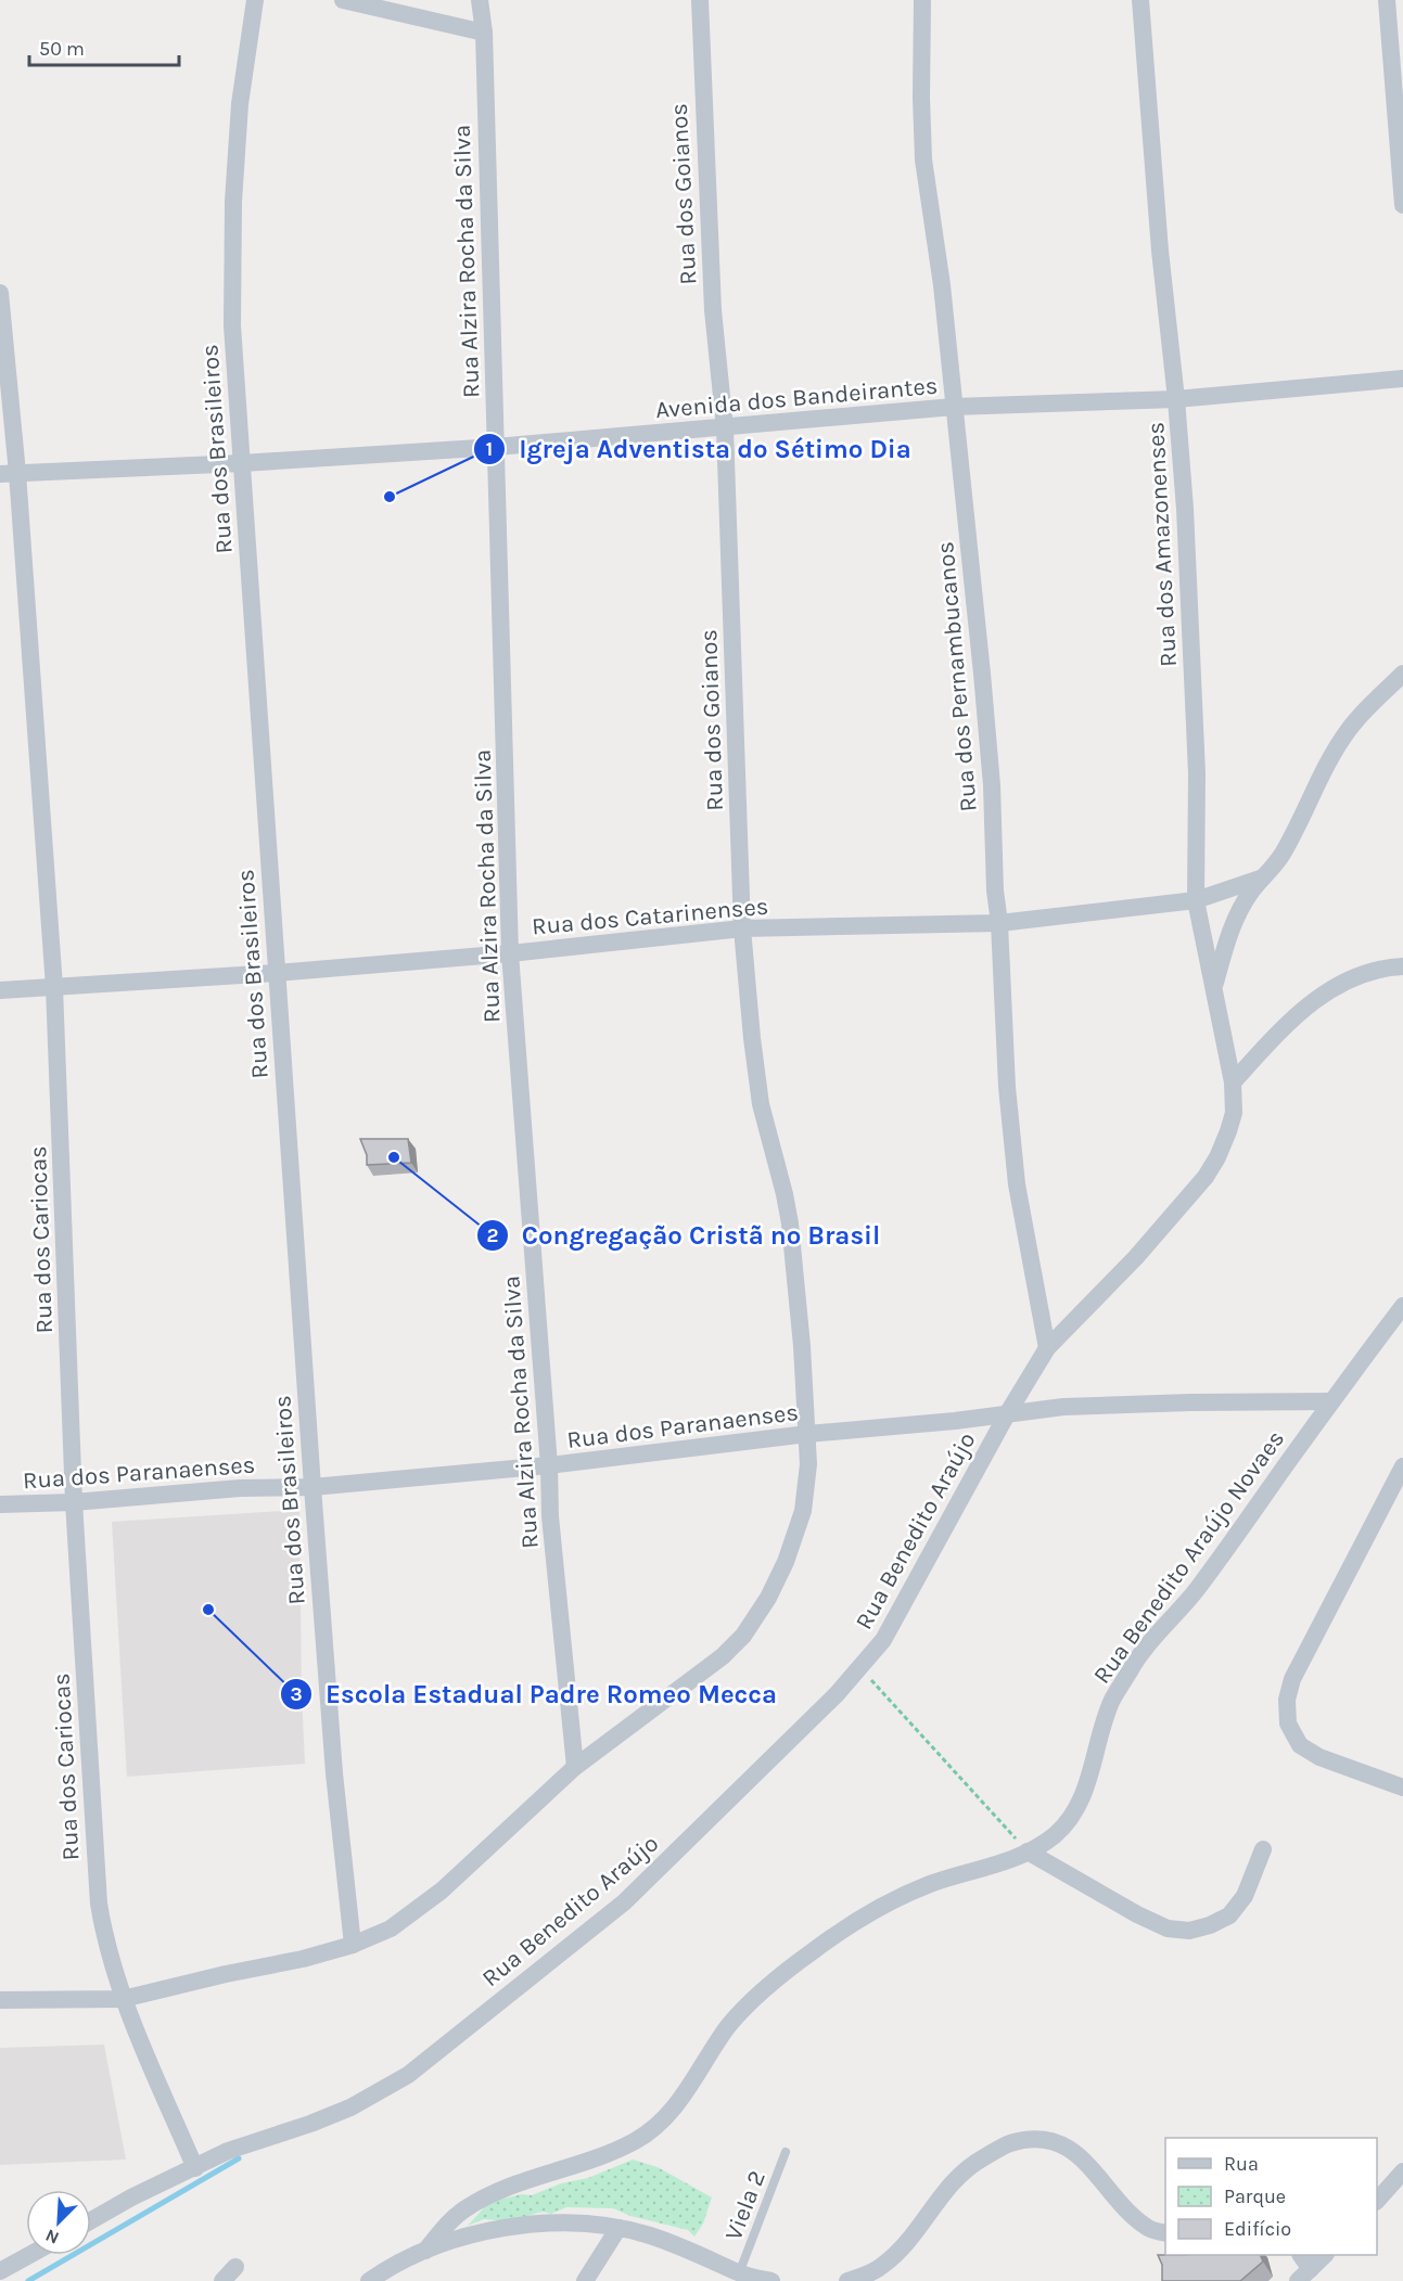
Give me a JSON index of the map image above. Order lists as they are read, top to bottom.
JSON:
{
  "streets": {
    "street": [
      "Rua dos Goianos",
      "Rua Alzira Rocha da Silva",
      "Avenida dos Bandeirantes",
      "Rua dos Brasileiros",
      "Rua dos Amazonenses",
      "Rua dos Pernambucanos",
      "Rua dos Catarinenses",
      "Rua dos Cariocas",
      "Rua dos Paranaenses",
      "Rua Benedito Araújo",
      "Rua Benedito Araújo Novaes"
    ],
    "lane": ["Viela 2"]
  },
  "crossings": [
    ["Rua dos Goianos", "Rua Alzira Rocha da Silva"],
    ["Rua dos Goianos", "Avenida dos Bandeirantes"],
    ["Rua dos Goianos", "Rua dos Brasileiros"],
    ["Rua dos Goianos", "Rua dos Catarinenses"],
    ["Rua dos Goianos", "Rua dos Cariocas"],
    ["Rua dos Goianos", "Rua dos Paranaenses"],
    ["Rua Alzira Rocha da Silva", "Avenida dos Bandeirantes"],
    ["Rua Alzira Rocha da Silva", "Rua dos Catarinenses"],
    ["Rua Alzira Rocha da Silva", "Rua dos Paranaenses"],
    ["Avenida dos Bandeirantes", "Rua dos Brasileiros"],
    ["Avenida dos Bandeirantes", "Rua dos Amazonenses"],
    ["Avenida dos Bandeirantes", "Rua dos Pernambucanos"],
    ["Avenida dos Bandeirantes", "Rua dos Cariocas"],
    ["Rua dos Brasileiros", "Rua dos Catarinenses"],
    ["Rua dos Brasileiros", "Rua dos Paranaenses"],
    ["Rua dos Amazonenses", "Rua dos Catarinenses"],
    ["Rua dos Amazonenses", "Rua Benedito Araújo"],
    ["Rua dos Pernambucanos", "Rua dos Catarinenses"],
    ["Rua dos Pernambucanos", "Rua Benedito Araújo"],
    ["Rua dos Catarinenses", "Rua dos Cariocas"],
    ["Rua dos Cariocas", "Rua dos Paranaenses"],
    ["Rua dos Cariocas", "Rua Benedito Araújo"],
    ["Rua dos Paranaenses", "Rua Benedito Araújo"],
    ["Rua dos Paranaenses", "Rua Benedito Araújo Novaes"]
  ],
  "places": ["Igreja Adventista do Sétimo Dia", "Congregação Cristã no Brasil", "Escola Estadual Padre Romeo Mecca"],
  "legend": ["Rua", "Parque", "Edifício"],
  "scale_bar": "50 m",
  "north": "bottom left"
}
